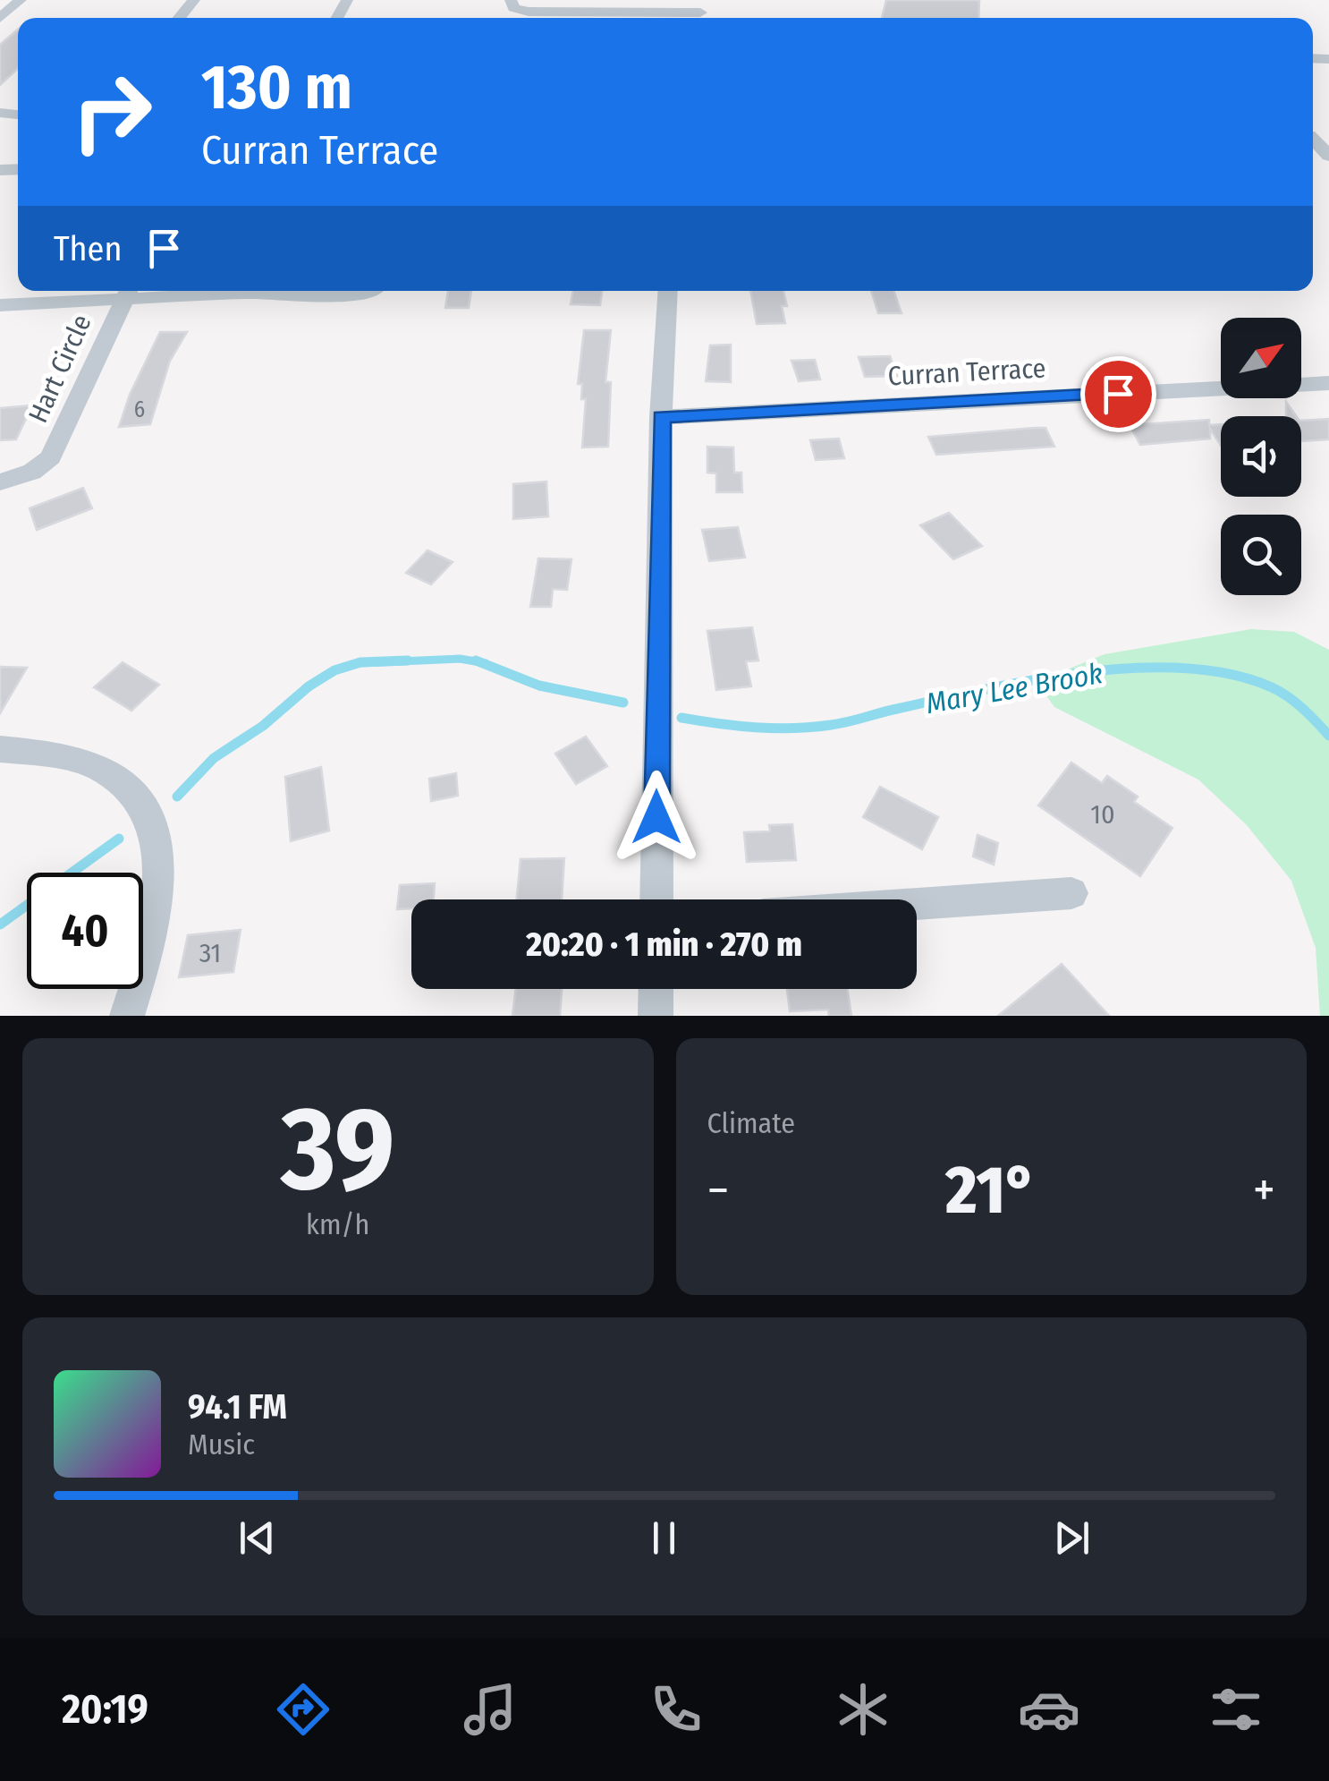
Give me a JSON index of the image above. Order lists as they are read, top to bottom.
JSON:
{
  "streets": {
    "street": ["Hart Circle", "Curran Terrace"]
  },
  "water": ["Mary Lee Brook"],
  "house_numbers": ["6", "10", "31"],
  "north": "top right",
  "page": {
    "turn": ["130 m", "Curran Terrace"],
    "then": "Then",
    "limit": "40",
    "trip": "20:20 · 1 min · 270 m",
    "tile": [
      ["39", "km/h"],
      "Climate"
    ],
    "heat": ["−", "21°", "+"],
    "song": ["94.1 FM", "Music"],
    "tabs": "20:19"
  }
}
